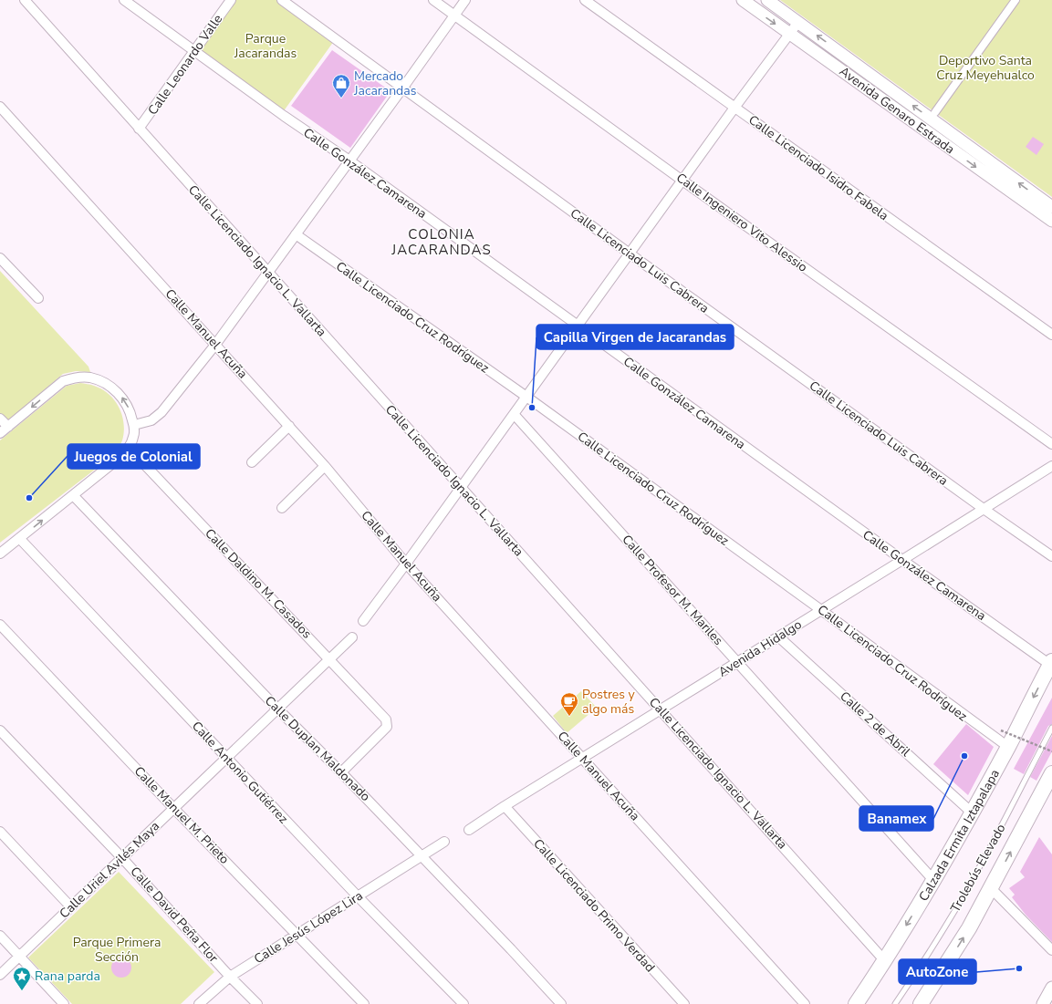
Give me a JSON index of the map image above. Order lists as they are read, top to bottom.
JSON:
{
  "streets": {
    "main road": ["Calzada Ermita Iztapalapa"],
    "street": [
      "Calle Leonardo Valle",
      "Avenida Genaro Estrada",
      "Calle Licenciado Isidro Fabela",
      "Calle González Camarena",
      "Calle Ingeniero Vito Alessio",
      "Calle Licenciado Ignacio L. Vallarta",
      "Calle Licenciado Luis Cabrera",
      "Calle Licenciado Cruz Rodríguez",
      "Calle Manuel Acuña",
      "Calle Daldino M. Casados",
      "Calle Profesor M. Mariles",
      "Avenida Hidalgo",
      "Calle 2 de Abril",
      "Calle Duplan Maldonado",
      "Calle Antonio Gutiérrez",
      "Calle Manuel M. Prieto",
      "Calle Uriel Avilés Maya",
      "Calle Licenciado Primo Verdad",
      "Calle David Peña Flor",
      "Calle Jesús López Lira"
    ],
    "lane": ["Trolebús Elevado"]
  },
  "crossings": [
    ["Calle Leonardo Valle", "Calle González Camarena"],
    ["Calle Leonardo Valle", "Calle Licenciado Ignacio L. Vallarta"],
    ["Calle González Camarena", "Avenida Hidalgo"],
    ["Calle González Camarena", "Calzada Ermita Iztapalapa"],
    ["Calle Licenciado Ignacio L. Vallarta", "Avenida Hidalgo"],
    ["Calle Licenciado Ignacio L. Vallarta", "Calzada Ermita Iztapalapa"],
    ["Calle Licenciado Luis Cabrera", "Avenida Hidalgo"],
    ["Calle Licenciado Cruz Rodríguez", "Avenida Hidalgo"],
    ["Calle Licenciado Cruz Rodríguez", "Calzada Ermita Iztapalapa"],
    ["Calle Manuel Acuña", "Avenida Hidalgo"],
    ["Calle Daldino M. Casados", "Calle Duplan Maldonado"],
    ["Calle Daldino M. Casados", "Calle Uriel Avilés Maya"],
    ["Calle Profesor M. Mariles", "Avenida Hidalgo"],
    ["Calle Profesor M. Mariles", "Calzada Ermita Iztapalapa"],
    ["Avenida Hidalgo", "Calle 2 de Abril"],
    ["Avenida Hidalgo", "Calle Licenciado Primo Verdad"],
    ["Calle 2 de Abril", "Calzada Ermita Iztapalapa"],
    ["Calle Duplan Maldonado", "Calle Uriel Avilés Maya"],
    ["Calle Duplan Maldonado", "Calle Jesús López Lira"],
    ["Calle Antonio Gutiérrez", "Calle Uriel Avilés Maya"],
    ["Calle Antonio Gutiérrez", "Calle Jesús López Lira"],
    ["Calle Manuel M. Prieto", "Calle Uriel Avilés Maya"],
    ["Calle Manuel M. Prieto", "Calle Jesús López Lira"],
    ["Calle Uriel Avilés Maya", "Calle David Peña Flor"],
    ["Calle David Peña Flor", "Calle Jesús López Lira"]
  ],
  "districts": ["COLONIA JACARANDAS"],
  "parks": ["Parque Jacarandas", "Deportivo Santa Cruz Meyehualco", "Parque Primera Sección"],
  "places": {
    "shop": ["Mercado Jacarandas"],
    "other": [
      "Capilla Virgen de Jacarandas",
      "Juegos de Colonial",
      "Banamex",
      "AutoZone"
    ],
    "cafe": ["Postres y algo más"],
    "place": ["Rana parda"]
  }
}
